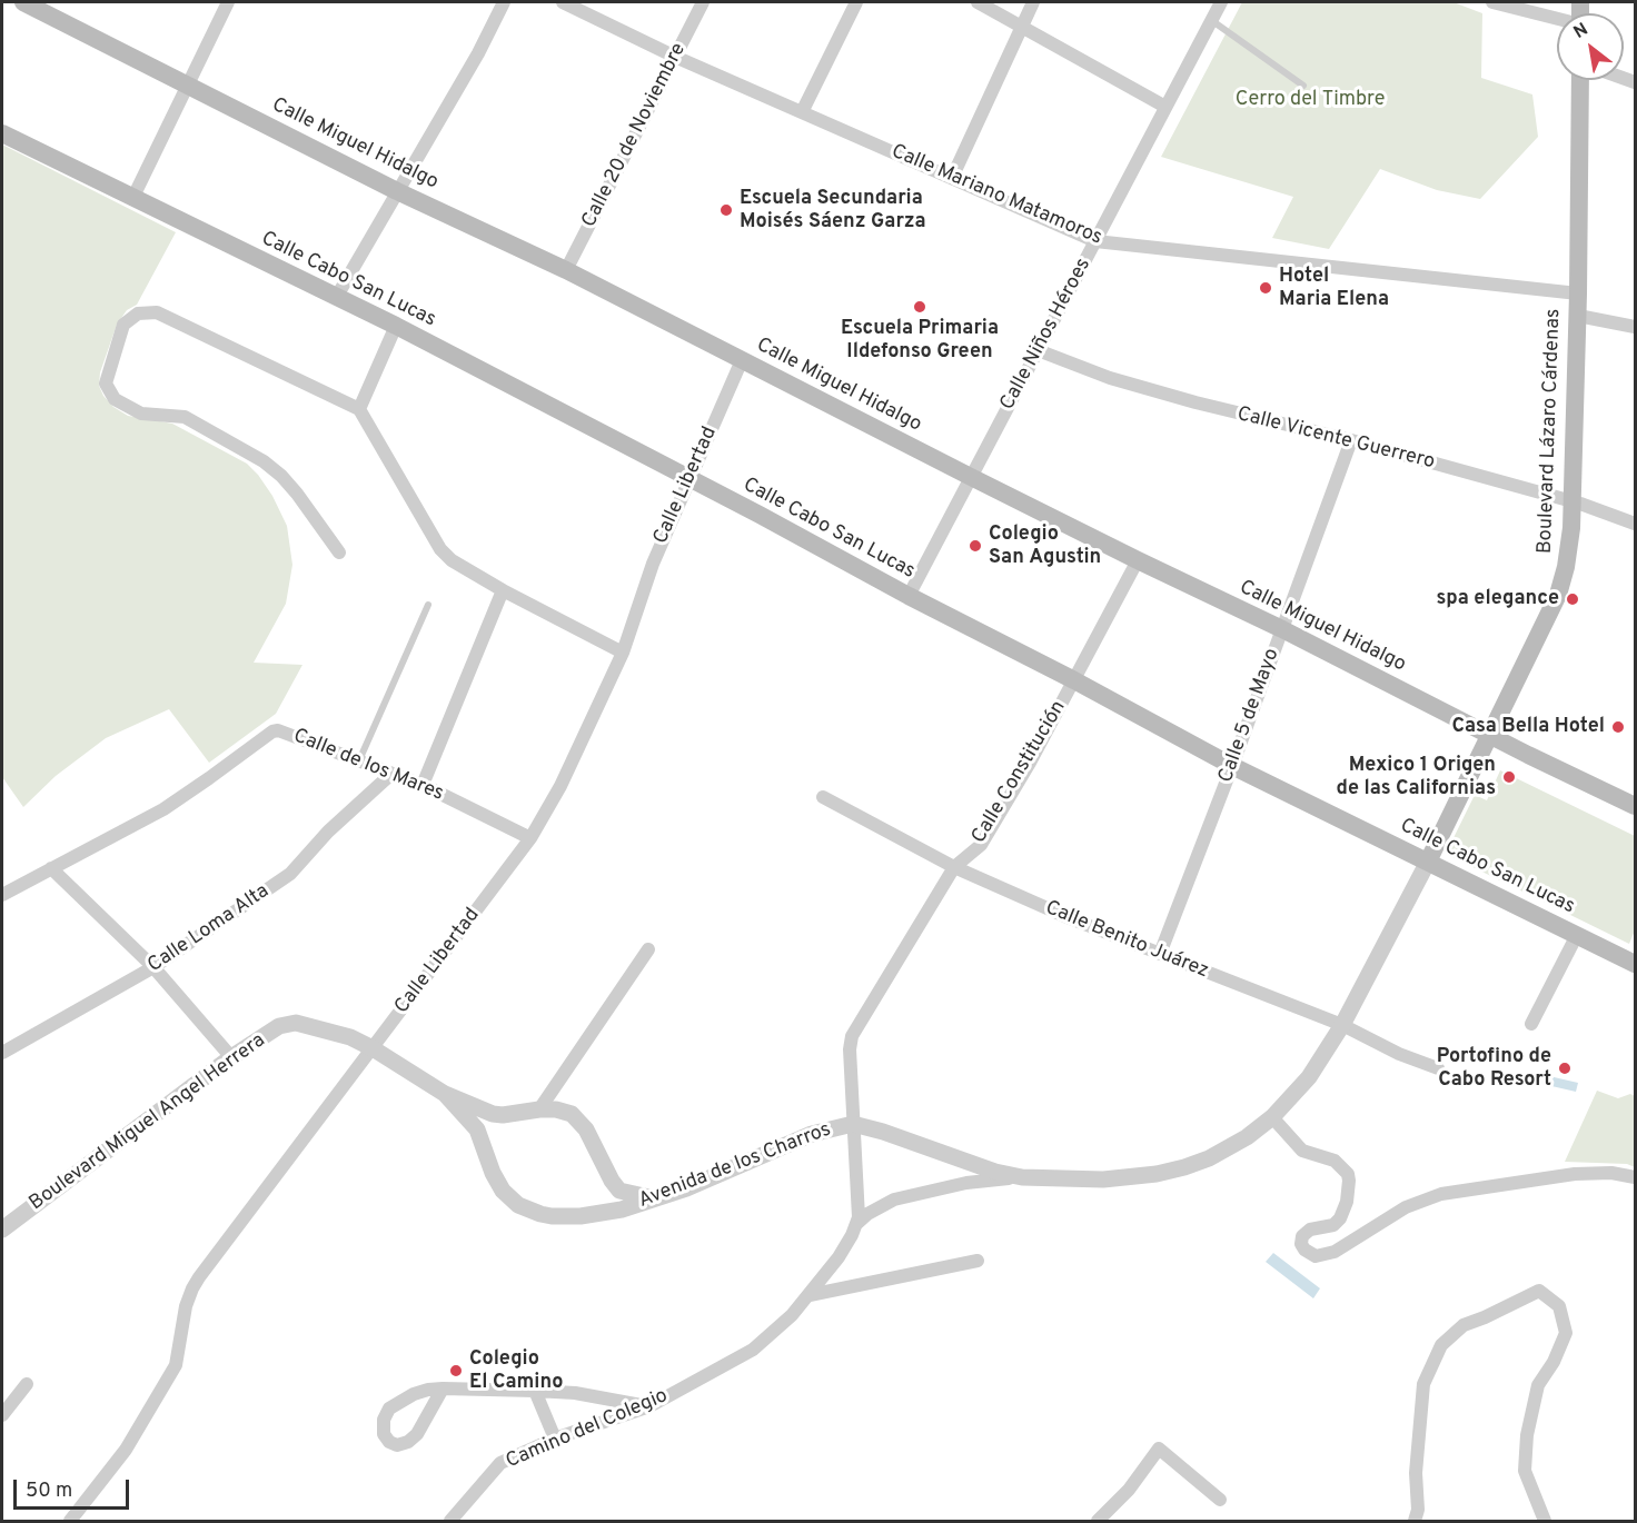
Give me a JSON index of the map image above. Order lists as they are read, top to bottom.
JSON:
{
  "streets": {
    "main road": ["Calle Miguel Hidalgo", "Calle Cabo San Lucas", "Boulevard Lázaro Cárdenas"],
    "street": [
      "Calle 20 de Noviembre",
      "Calle Mariano Matamoros",
      "Calle Niños Héroes",
      "Calle Vicente Guerrero",
      "Calle Libertad",
      "Calle 5 de Mayo",
      "Calle de los Mares",
      "Calle Constitución",
      "Calle Loma Alta",
      "Calle Benito Juárez",
      "Boulevard Miguel Angel Herrera",
      "Avenida de los Charros",
      "Camino del Colegio"
    ]
  },
  "crossings": [
    ["Calle 20 de Noviembre", "Calle Miguel Hidalgo"],
    ["Calle 20 de Noviembre", "Calle Mariano Matamoros"],
    ["Calle Miguel Hidalgo", "Calle Niños Héroes"],
    ["Calle Miguel Hidalgo", "Boulevard Lázaro Cárdenas"],
    ["Calle Miguel Hidalgo", "Calle Libertad"],
    ["Calle Miguel Hidalgo", "Calle 5 de Mayo"],
    ["Calle Miguel Hidalgo", "Calle Constitución"],
    ["Calle Mariano Matamoros", "Calle Niños Héroes"],
    ["Calle Mariano Matamoros", "Boulevard Lázaro Cárdenas"],
    ["Calle Cabo San Lucas", "Calle Niños Héroes"],
    ["Calle Cabo San Lucas", "Boulevard Lázaro Cárdenas"],
    ["Calle Cabo San Lucas", "Calle Libertad"],
    ["Calle Cabo San Lucas", "Calle 5 de Mayo"],
    ["Calle Cabo San Lucas", "Calle Constitución"],
    ["Calle Niños Héroes", "Calle Vicente Guerrero"],
    ["Boulevard Lázaro Cárdenas", "Calle Vicente Guerrero"],
    ["Boulevard Lázaro Cárdenas", "Calle Benito Juárez"],
    ["Boulevard Lázaro Cárdenas", "Avenida de los Charros"],
    ["Calle Vicente Guerrero", "Calle 5 de Mayo"],
    ["Calle Libertad", "Calle de los Mares"],
    ["Calle Libertad", "Boulevard Miguel Angel Herrera"],
    ["Calle Libertad", "Avenida de los Charros"],
    ["Calle 5 de Mayo", "Calle Benito Juárez"],
    ["Calle de los Mares", "Calle Loma Alta"],
    ["Calle Constitución", "Calle Benito Juárez"],
    ["Calle Constitución", "Avenida de los Charros"],
    ["Calle Constitución", "Camino del Colegio"],
    ["Calle Benito Juárez", "Avenida de los Charros"],
    ["Boulevard Miguel Angel Herrera", "Avenida de los Charros"],
    ["Avenida de los Charros", "Camino del Colegio"]
  ],
  "parks": ["Cerro del Timbre"],
  "places": [
    "Escuela Secundaria Moisés Sáenz Garza",
    "Hotel Maria Elena",
    "Escuela Primaria Ildefonso Green",
    "Colegio San Agustin",
    "spa elegance",
    "Casa Bella Hotel",
    "Mexico 1 Origen de las Californias",
    "Portofino de Cabo Resort",
    "Colegio El Camino"
  ],
  "scale_bar": "50 m",
  "north": "top left"
}
